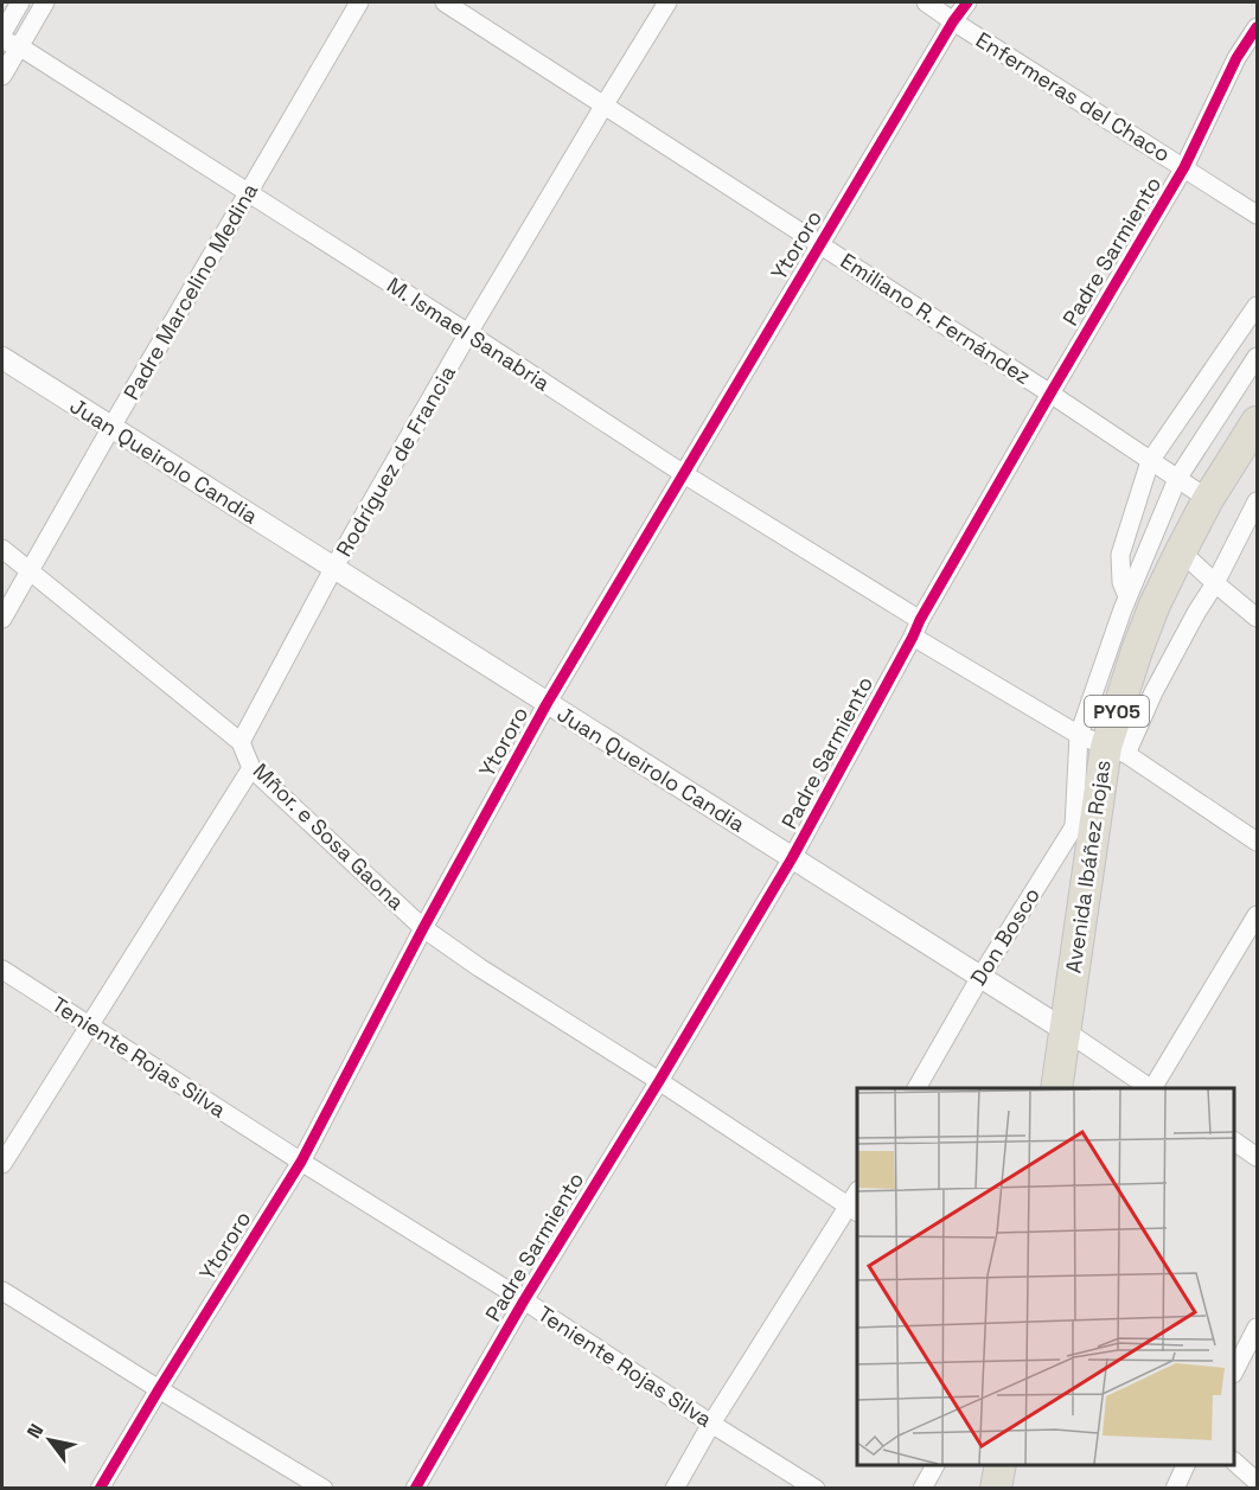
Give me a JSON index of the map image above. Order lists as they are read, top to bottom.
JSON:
{
  "streets": {
    "highway": ["PY05", "Avenida Ibáñez Rojas"],
    "street": [
      "Enfermeras del Chaco",
      "Ytororo",
      "Padre Sarmiento",
      "Padre Marcelino Medina",
      "Emiliano R. Fernández",
      "M. Ismael Sanabria",
      "Juan Queirolo Candia",
      "Rodríguez de Francia",
      "Mñor. e Sosa Gaona",
      "Don Bosco",
      "Teniente Rojas Silva"
    ]
  },
  "crossings": [
    ["Enfermeras del Chaco", "Ytororo"],
    ["Enfermeras del Chaco", "Padre Sarmiento"],
    ["Ytororo", "Emiliano R. Fernández"],
    ["Ytororo", "M. Ismael Sanabria"],
    ["Ytororo", "Juan Queirolo Candia"],
    ["Ytororo", "Mñor. e Sosa Gaona"],
    ["Ytororo", "Teniente Rojas Silva"],
    ["Padre Sarmiento", "Emiliano R. Fernández"],
    ["Padre Sarmiento", "M. Ismael Sanabria"],
    ["Padre Sarmiento", "Juan Queirolo Candia"],
    ["Padre Sarmiento", "Mñor. e Sosa Gaona"],
    ["Padre Sarmiento", "Teniente Rojas Silva"],
    ["Padre Marcelino Medina", "M. Ismael Sanabria"],
    ["Padre Marcelino Medina", "Juan Queirolo Candia"],
    ["Padre Marcelino Medina", "Mñor. e Sosa Gaona"],
    ["Emiliano R. Fernández", "Rodríguez de Francia"],
    ["Emiliano R. Fernández", "Avenida Ibáñez Rojas"],
    ["M. Ismael Sanabria", "Rodríguez de Francia"],
    ["M. Ismael Sanabria", "Avenida Ibáñez Rojas"],
    ["Juan Queirolo Candia", "Rodríguez de Francia"],
    ["Juan Queirolo Candia", "Avenida Ibáñez Rojas"],
    ["Juan Queirolo Candia", "Don Bosco"],
    ["Rodríguez de Francia", "Mñor. e Sosa Gaona"],
    ["Avenida Ibáñez Rojas", "Don Bosco"]
  ],
  "north": "top left"
}
